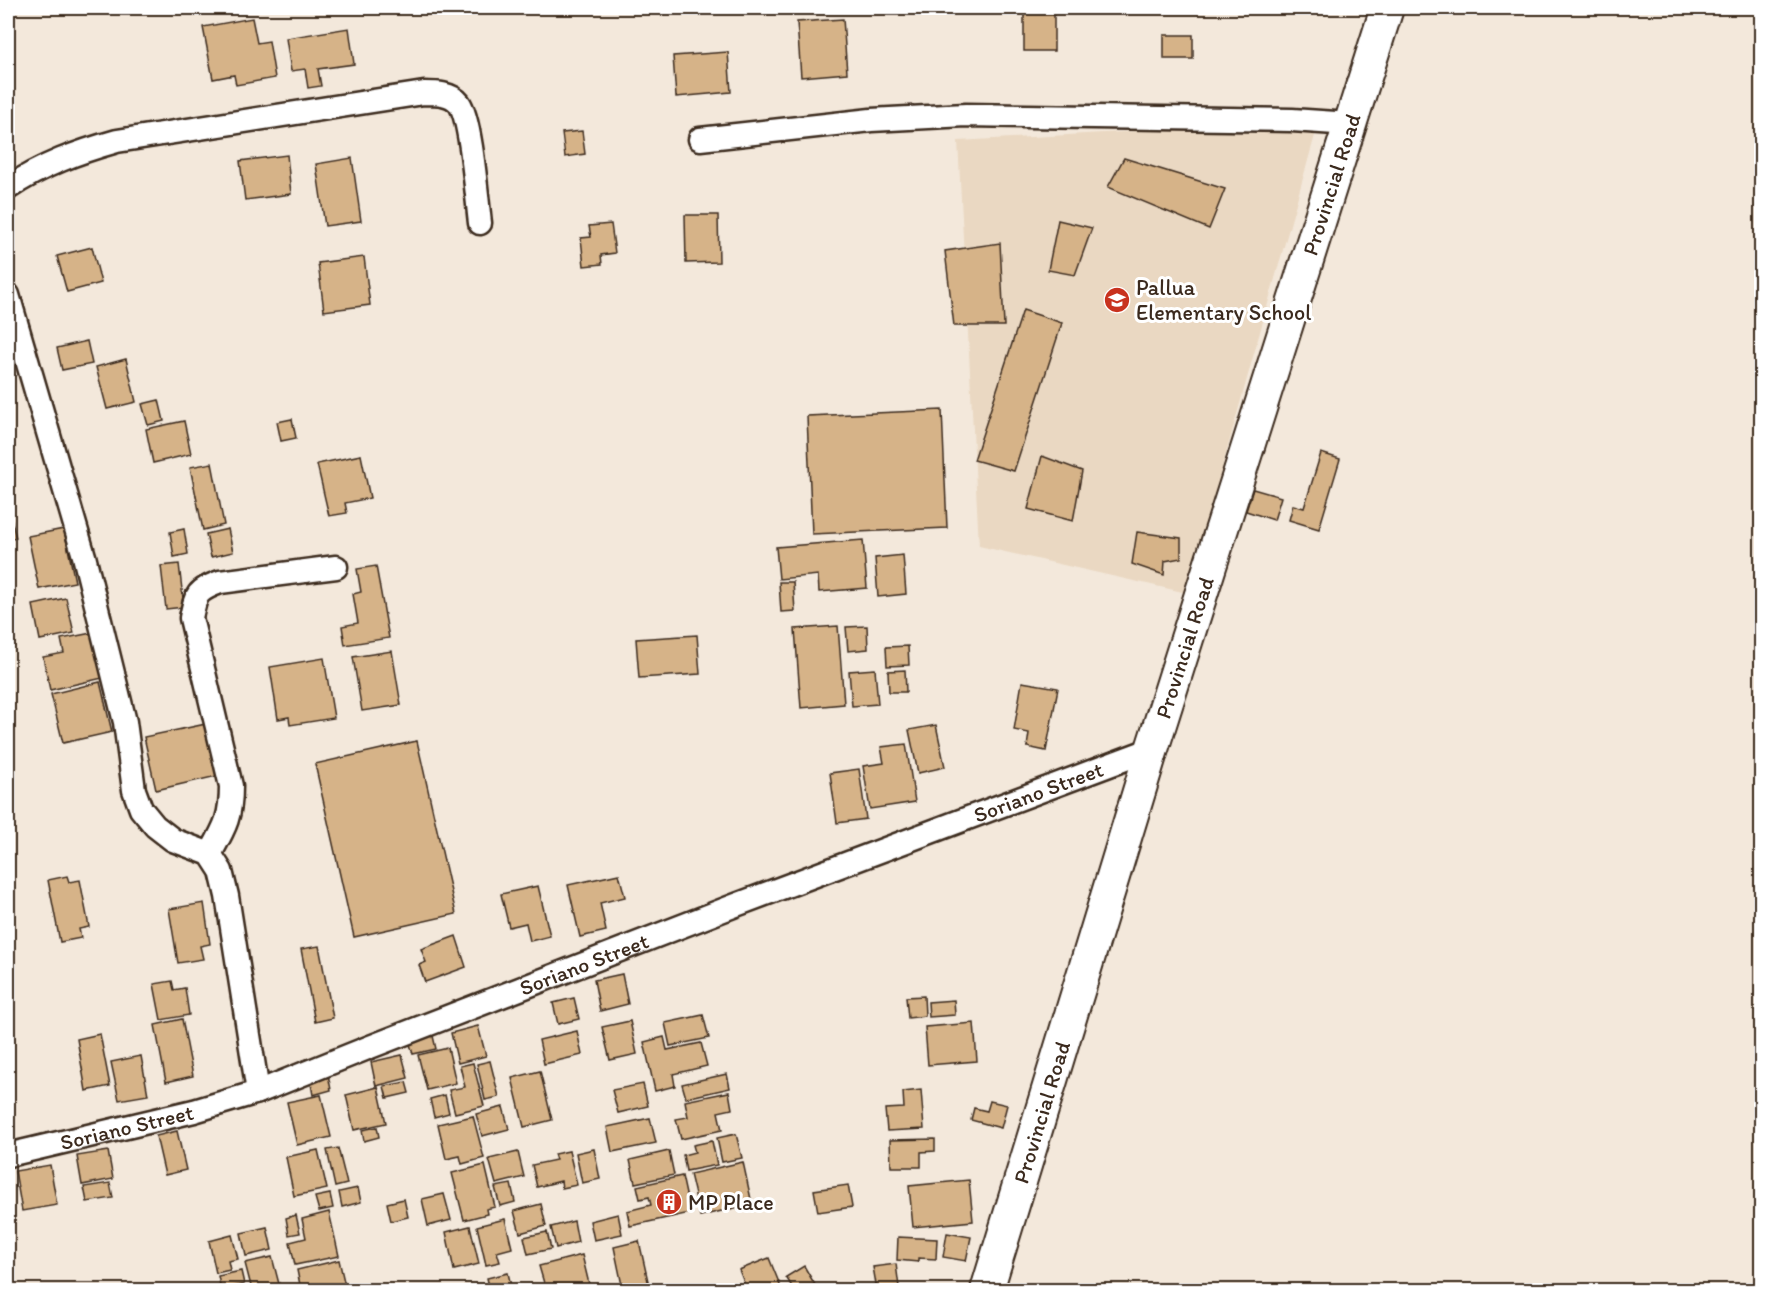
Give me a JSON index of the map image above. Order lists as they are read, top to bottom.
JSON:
{
  "streets": {
    "main road": ["Provincial Road"],
    "street": ["Soriano Street"]
  },
  "crossings": [
    ["Provincial Road", "Soriano Street"]
  ],
  "places": {
    "school or university": ["Pallua Elementary School"],
    "building": ["MP Place"]
  }
}
